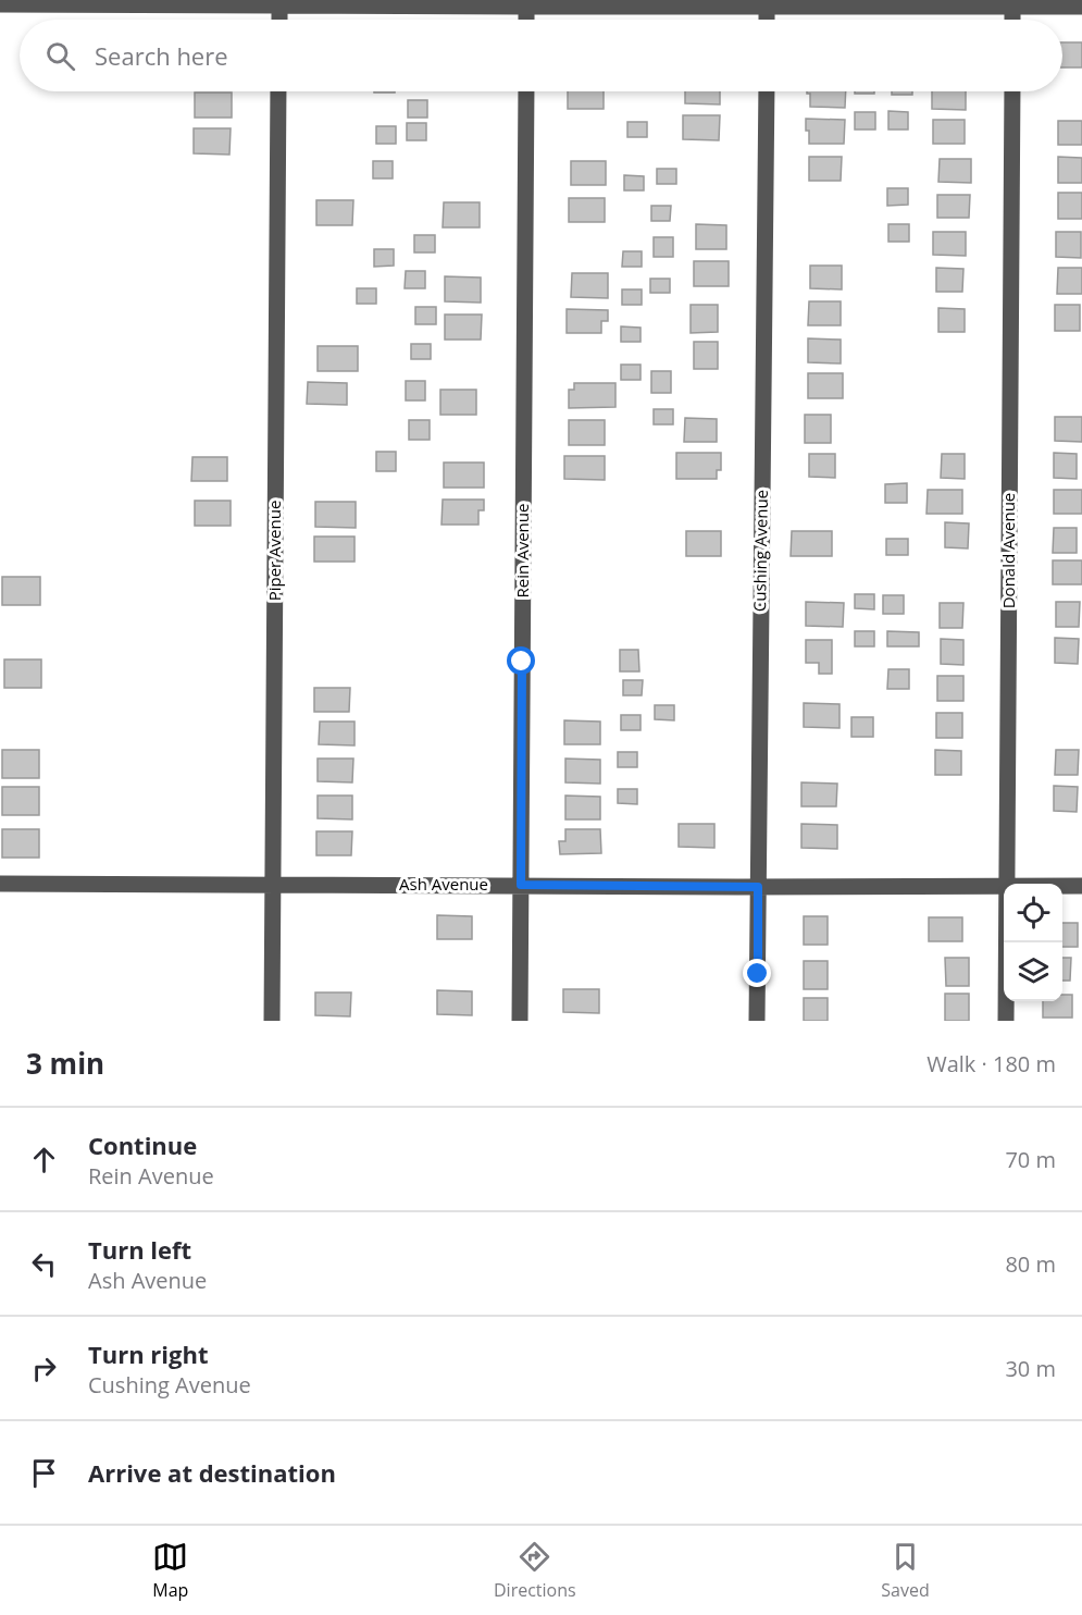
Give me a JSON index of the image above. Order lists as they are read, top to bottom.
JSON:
{
  "streets": {
    "street": [
      "Piper Avenue",
      "Rein Avenue",
      "Cushing Avenue",
      "Donald Avenue",
      "Ash Avenue"
    ]
  },
  "crossings": [
    ["Piper Avenue", "Ash Avenue"],
    ["Rein Avenue", "Ash Avenue"],
    ["Cushing Avenue", "Ash Avenue"]
  ],
  "page": {
    "search": "Search here",
    "heading": ["3 min", "Walk · 180 m"],
    "list": [
      ["Continue", "Rein Avenue", "70 m"],
      ["Turn left", "Ash Avenue", "80 m"],
      ["Turn right", "Cushing Avenue", "30 m"],
      "Arrive at destination"
    ],
    "nav": ["Map", "Directions", "Saved"]
  }
}
